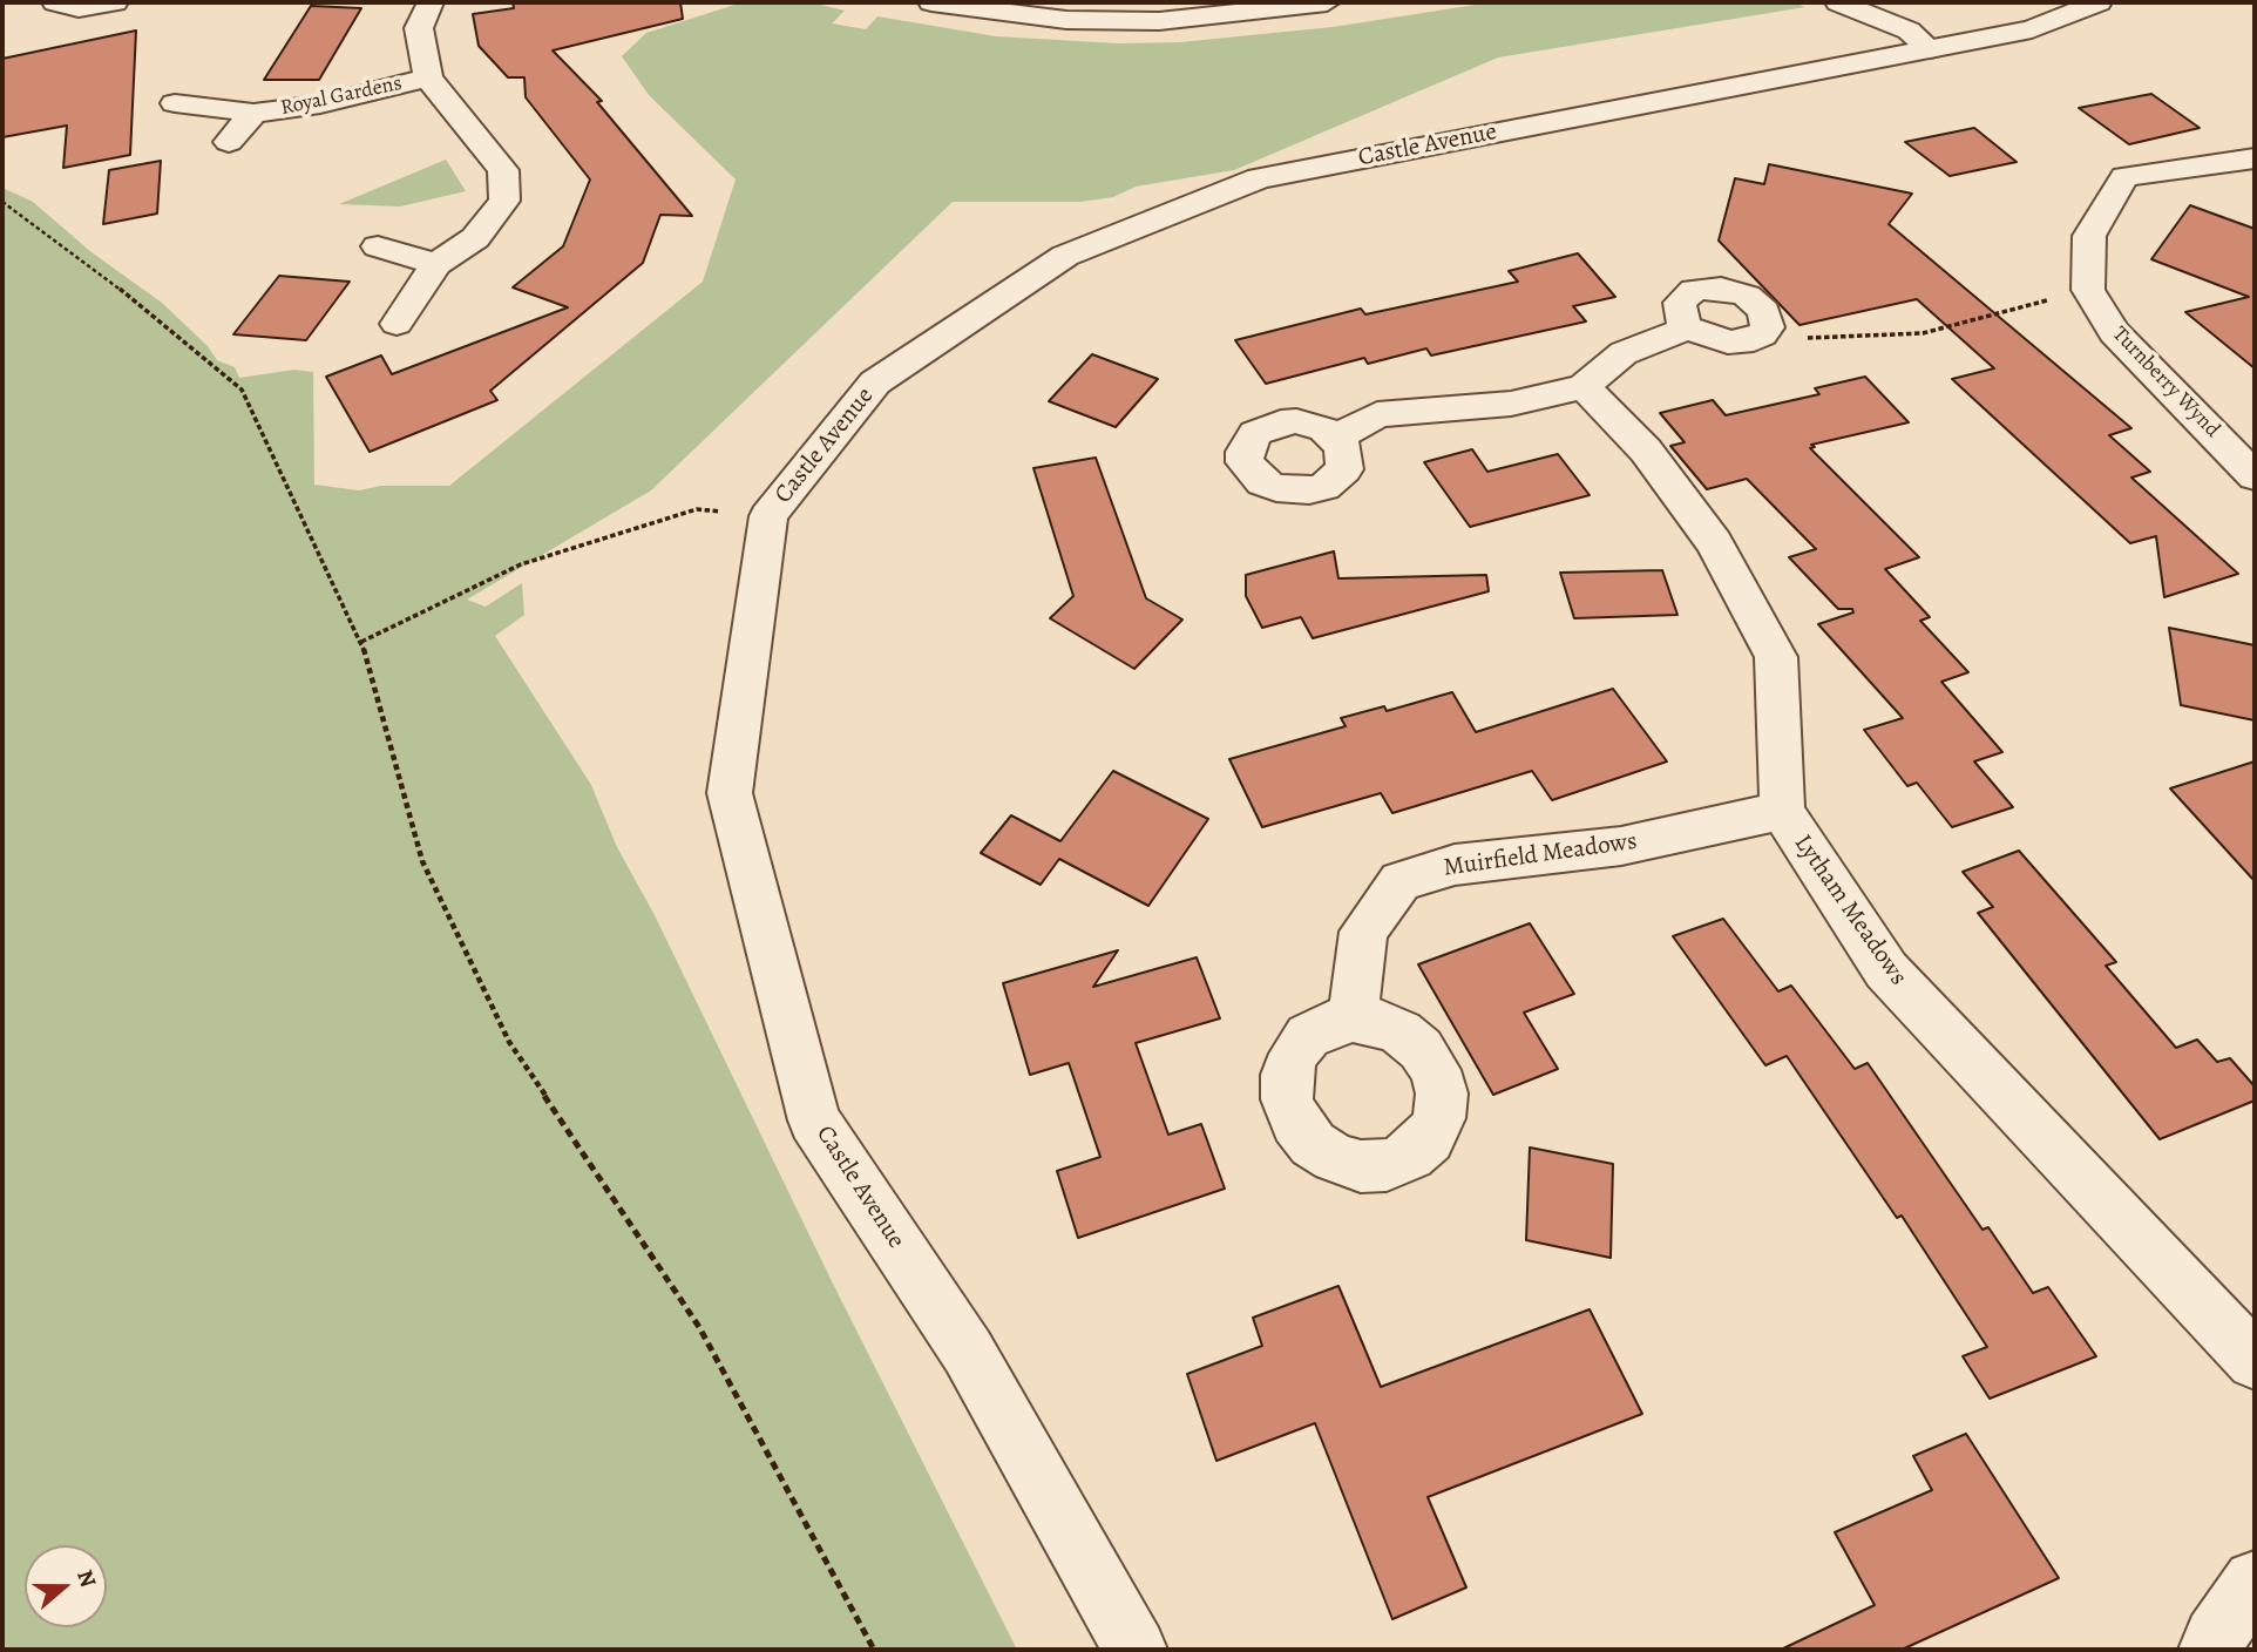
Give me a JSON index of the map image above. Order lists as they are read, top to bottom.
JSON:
{
  "streets": {
    "street": [
      "Royal Gardens",
      "Castle Avenue",
      "Turnberry Wynd",
      "Muirfield Meadows",
      "Lytham Meadows"
    ]
  },
  "crossings": [
    ["Muirfield Meadows", "Lytham Meadows"]
  ],
  "north": "right"
}
